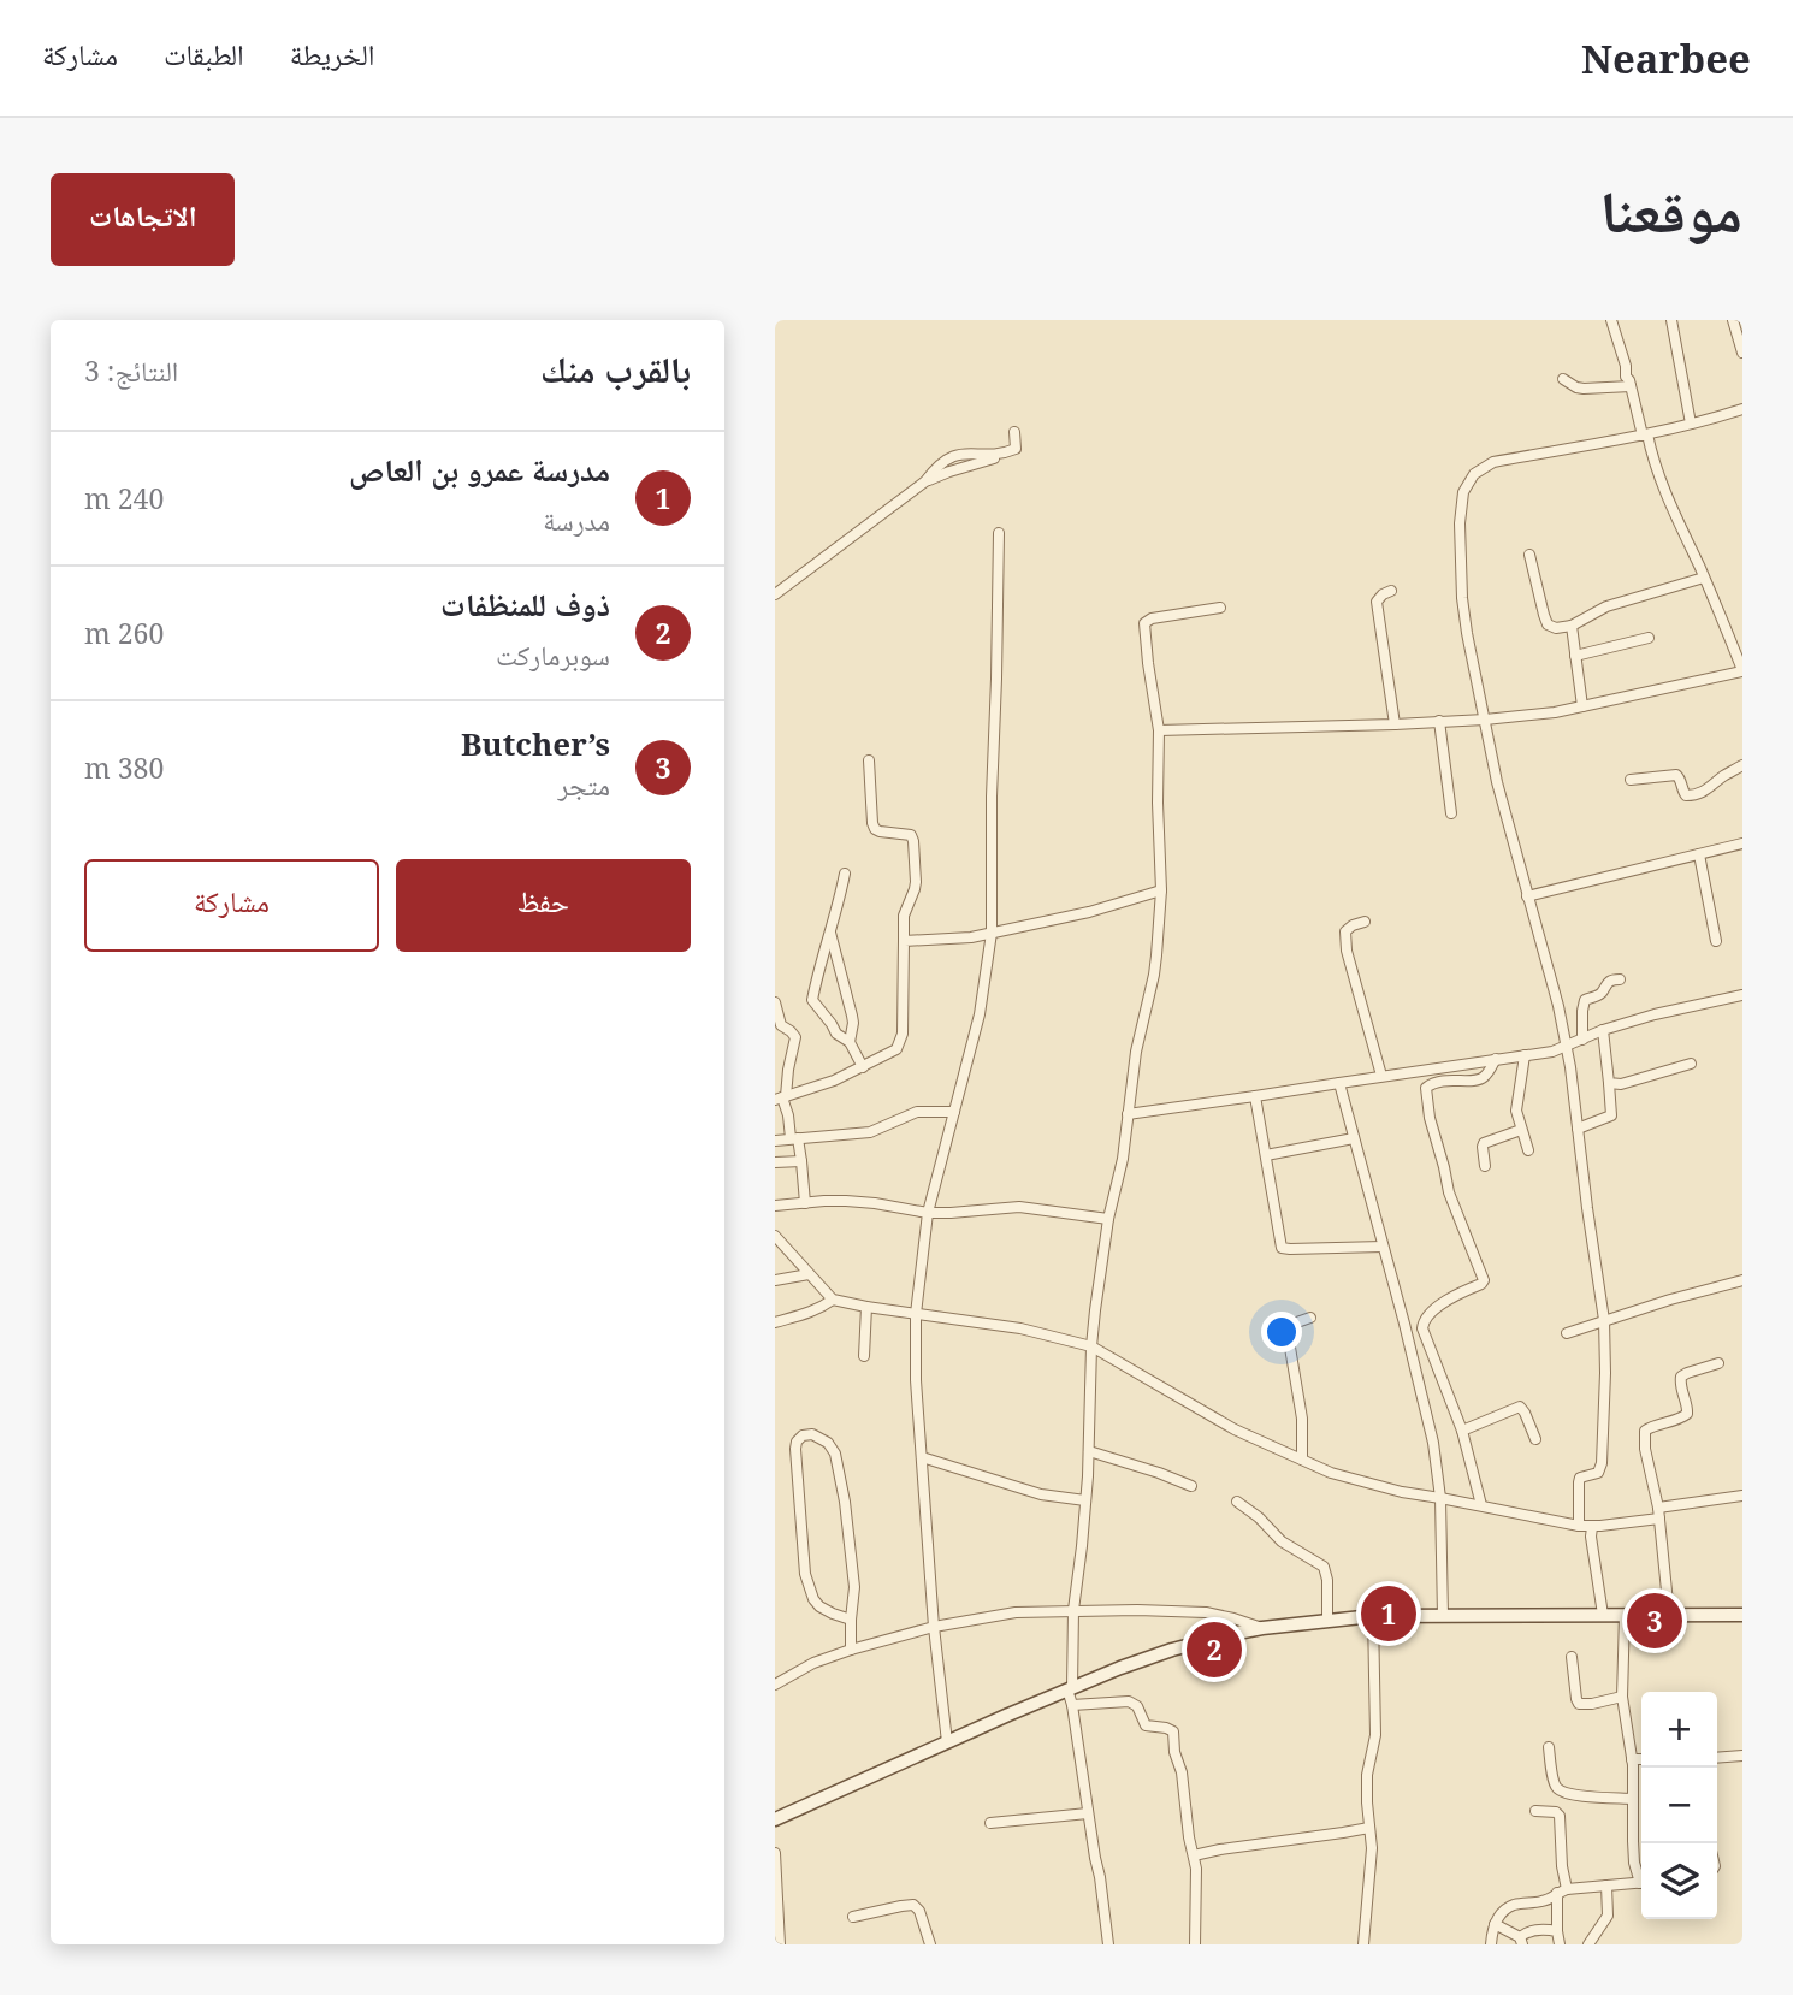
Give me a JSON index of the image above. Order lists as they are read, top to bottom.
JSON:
{
  "page": {
    "header": "Nearbee",
    "nav": ["الخريطة", "الطبقات", "مشاركة"],
    "title": "موقعنا",
    "buttons": [
      "الاتجاهات",
      ["حفظ", "مشاركة"]
    ],
    "heading": ["بالقرب منك", "النتائج: 3"],
    "list": [
      {
        "mark": "1",
        "name": "مدرسة عمرو بن العاص",
        "note": "مدرسة",
        "value": "240 m"
      },
      {
        "mark": "2",
        "name": "ذوف للمنظفات",
        "note": "سوبرماركت",
        "value": "260 m"
      },
      {
        "mark": "3",
        "name": "Butcher’s",
        "note": "متجر",
        "value": "380 m"
      }
    ],
    "pins": ["1", "3", "2"],
    "map_buttons": ["+", "−"]
  }
}
